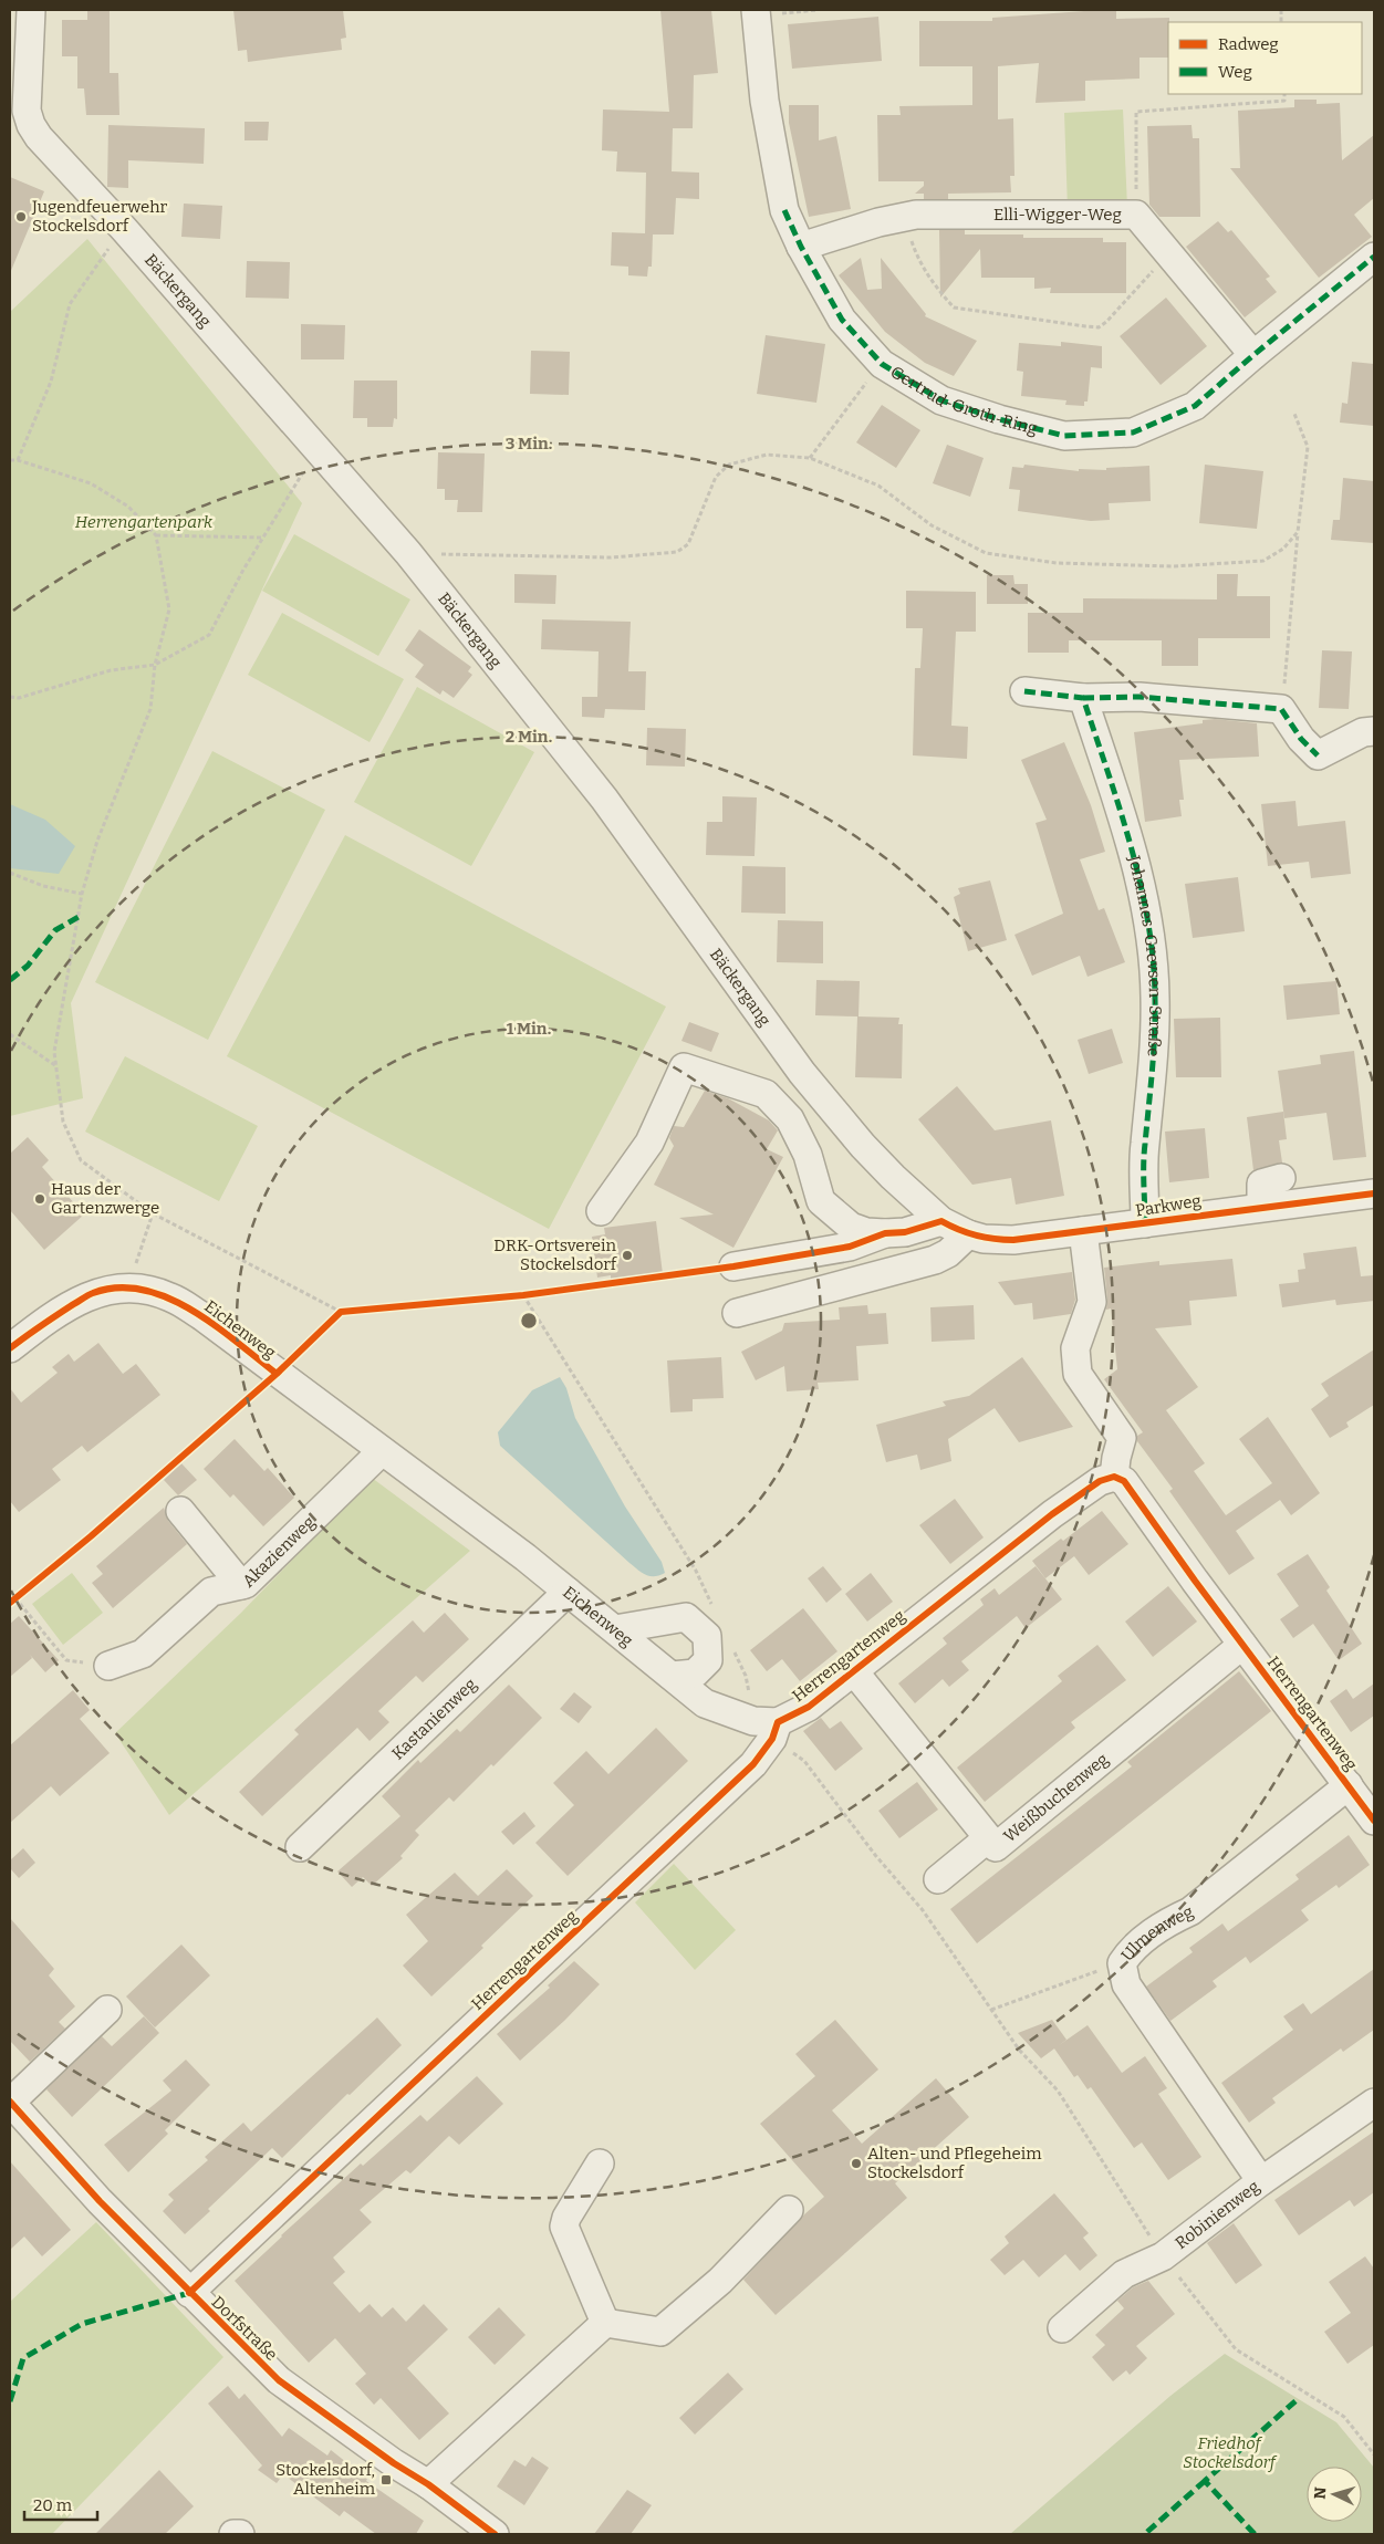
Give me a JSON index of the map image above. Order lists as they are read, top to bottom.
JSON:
{
  "streets": {
    "street": [
      "Elli-Wigger-Weg",
      "Bäckergang",
      "Gertrud-Groth-Ring",
      "Johannes-Grevsen-Straße",
      "Parkweg",
      "Eichenweg",
      "Akazienweg",
      "Herrengartenweg",
      "Kastanienweg",
      "Weißbuchenweg",
      "Ulmenweg",
      "Robinienweg",
      "Dorfstraße"
    ]
  },
  "crossings": [
    ["Elli-Wigger-Weg", "Gertrud-Groth-Ring"],
    ["Bäckergang", "Parkweg"],
    ["Johannes-Grevsen-Straße", "Parkweg"],
    ["Eichenweg", "Akazienweg"],
    ["Eichenweg", "Herrengartenweg"],
    ["Eichenweg", "Kastanienweg"],
    ["Herrengartenweg", "Weißbuchenweg"],
    ["Herrengartenweg", "Ulmenweg"],
    ["Herrengartenweg", "Dorfstraße"],
    ["Ulmenweg", "Robinienweg"]
  ],
  "parks": ["Herrengartenpark", "Friedhof Stockelsdorf"],
  "places": {
    "other": [
      "Jugendfeuerwehr Stockelsdorf",
      "Haus der Gartenzwerge",
      "DRK-Ortsverein Stockelsdorf",
      "Alten- und Pflegeheim Stockelsdorf"
    ],
    "transit": ["Stockelsdorf, Altenheim"]
  },
  "legend": ["Radweg", "Weg"],
  "scale_bar": "20 m",
  "north": "left",
  "rings": ["3 Min.", "2 Min.", "1 Min."]
}
